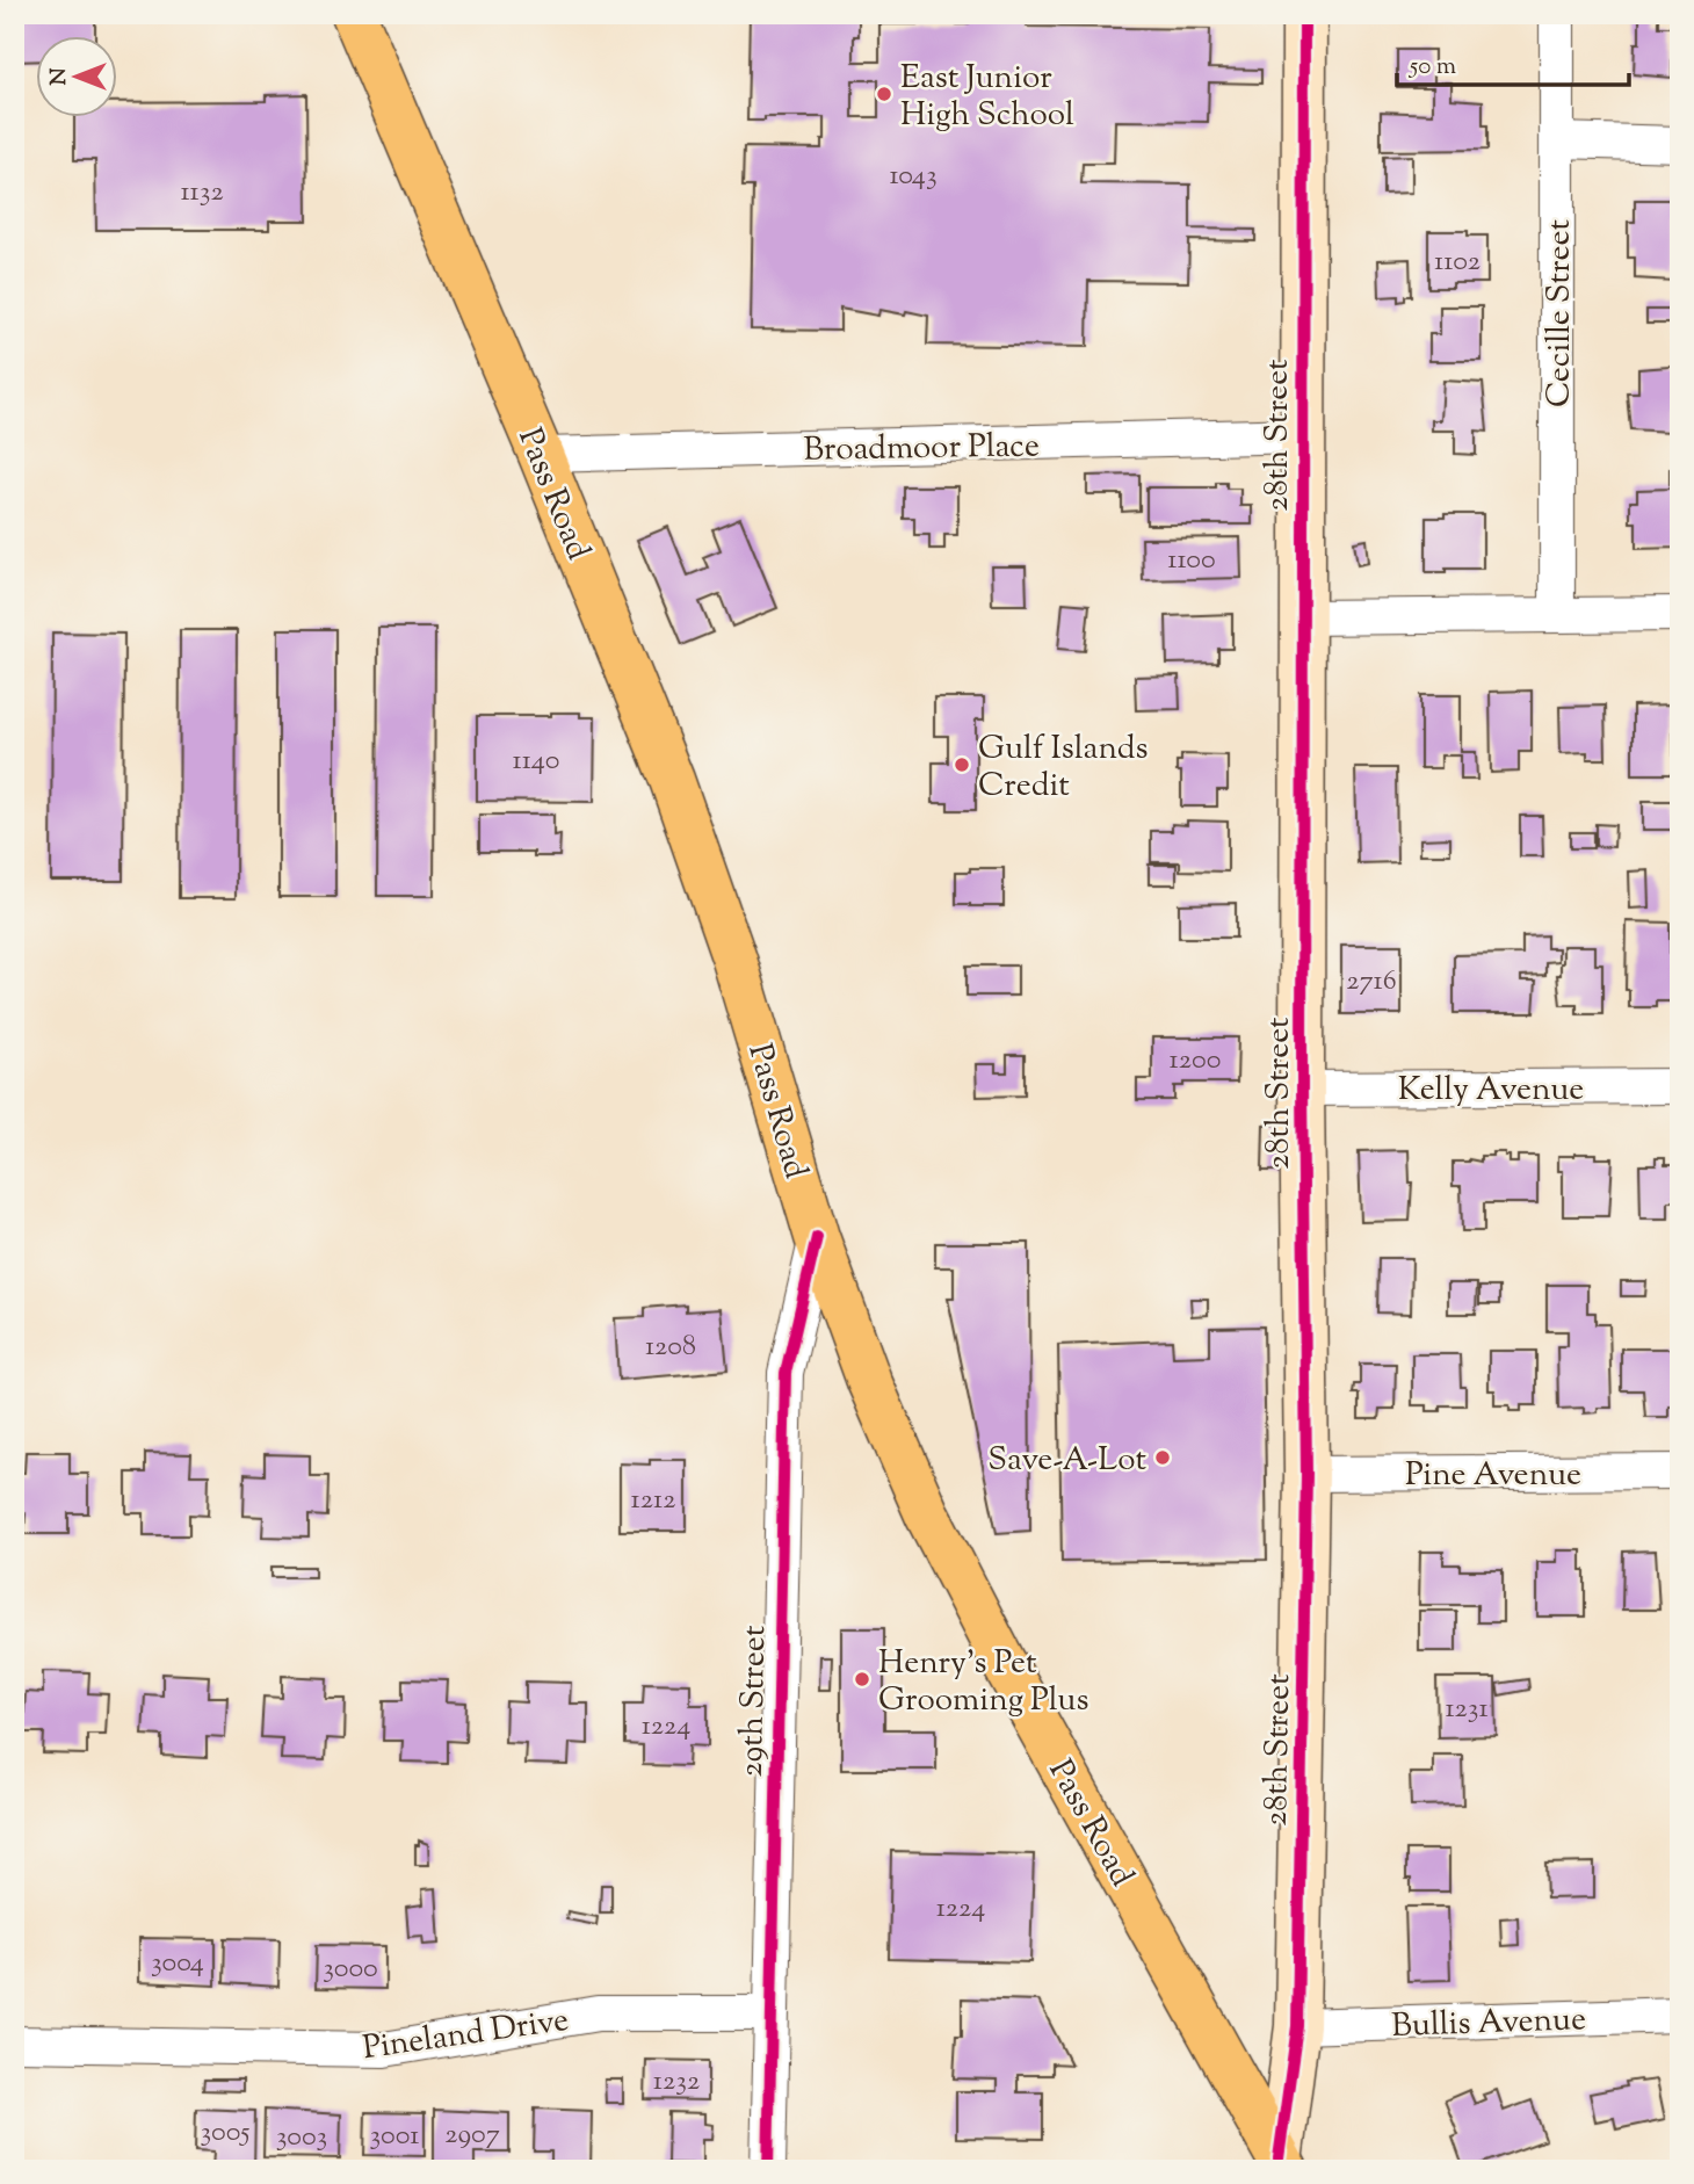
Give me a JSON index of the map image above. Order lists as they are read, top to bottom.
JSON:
{
  "streets": {
    "main road": ["Pass Road"],
    "street": [
      "Cecille Street",
      "28th Street",
      "Broadmoor Place",
      "Kelly Avenue",
      "Pine Avenue",
      "29th Street",
      "Bullis Avenue",
      "Pineland Drive"
    ]
  },
  "crossings": [
    ["28th Street", "Broadmoor Place"],
    ["28th Street", "Pass Road"],
    ["28th Street", "Kelly Avenue"],
    ["28th Street", "Pine Avenue"],
    ["28th Street", "Bullis Avenue"],
    ["Broadmoor Place", "Pass Road"],
    ["Pass Road", "29th Street"],
    ["29th Street", "Pineland Drive"]
  ],
  "places": [
    "East Junior High School",
    "Gulf Islands Credit",
    "Save-A-Lot",
    "Henry's Pet Grooming Plus"
  ],
  "house_numbers": [
    "1043",
    "1132",
    "1102",
    "1100",
    "1140",
    "2716",
    "1200",
    "1208",
    "1212",
    "1231",
    "1224",
    "1224",
    "3004",
    "3000",
    "1232",
    "3005",
    "2907",
    "3001",
    "3003"
  ],
  "scale_bar": "50 m",
  "north": "left"
}
